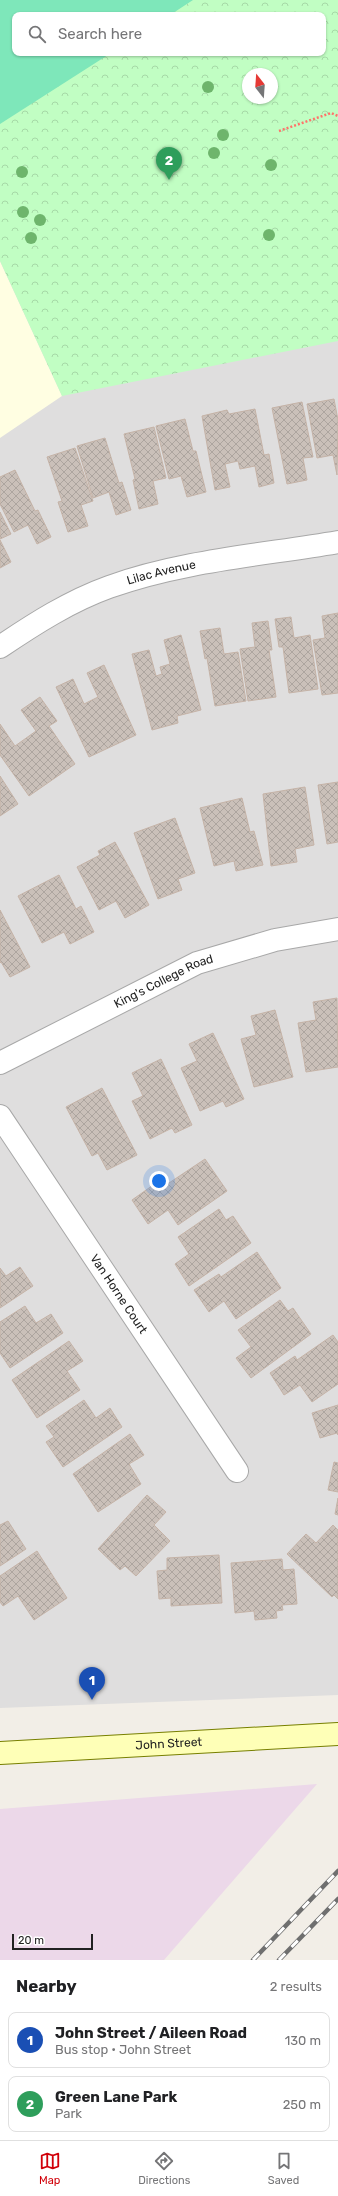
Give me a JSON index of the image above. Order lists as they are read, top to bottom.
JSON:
{
  "streets": {
    "main road": ["John Street"],
    "street": ["Lilac Avenue", "King's College Road", "Van Horne Court"]
  },
  "scale_bar": "20 m",
  "north": "top",
  "page": {
    "search": "Search here",
    "pins": ["2", "1"],
    "scale": "20 m",
    "heading": ["Nearby", "2 results"],
    "list": [
      {
        "mark": "1",
        "name": "John Street / Aileen Road",
        "note": "Bus stop · John Street",
        "value": "130 m"
      },
      {
        "mark": "2",
        "name": "Green Lane Park",
        "note": "Park",
        "value": "250 m"
      }
    ],
    "nav": ["Map", "Directions", "Saved"]
  }
}
